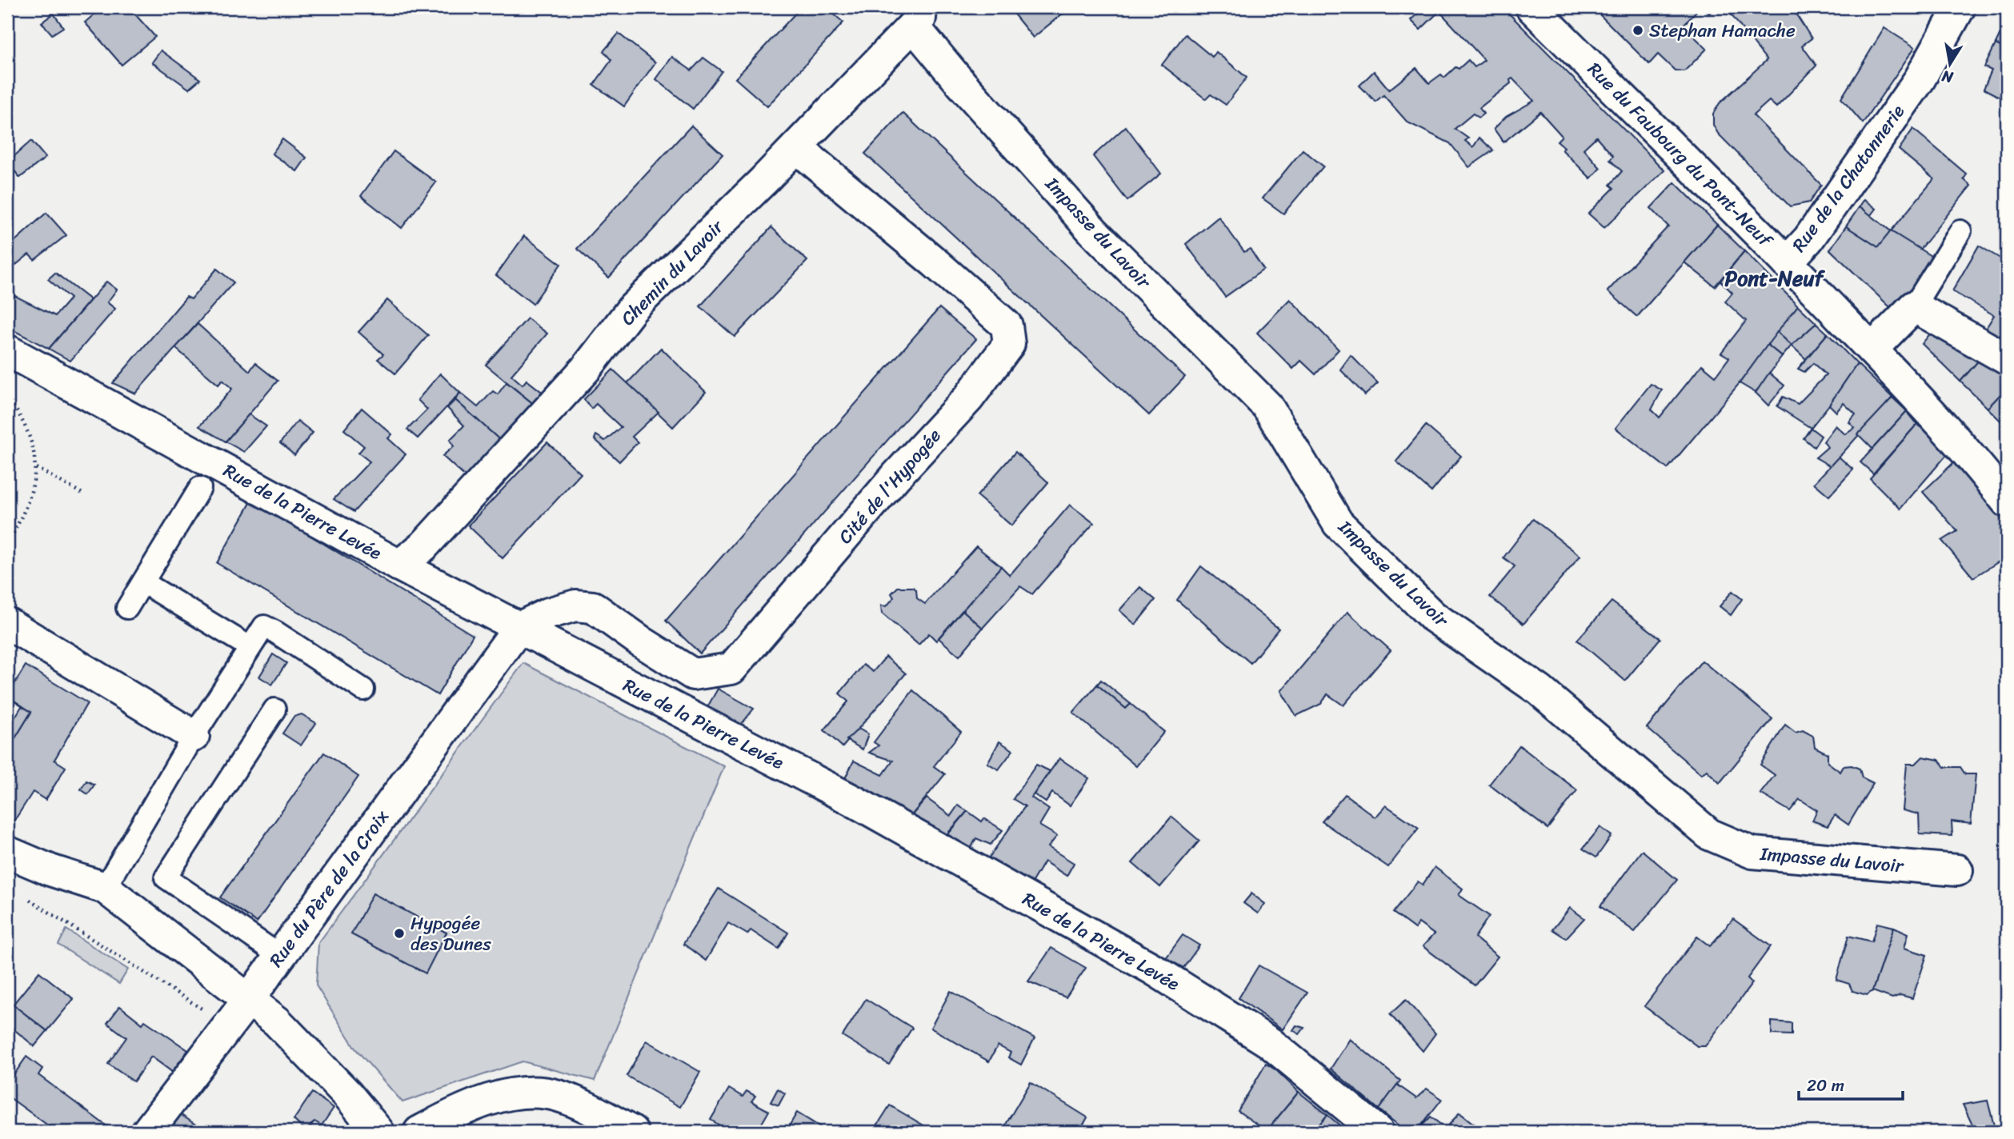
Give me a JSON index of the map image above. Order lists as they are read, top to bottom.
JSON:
{
  "streets": {
    "street": [
      "Rue du Faubourg du Pont-Neuf",
      "Rue de la Chatonnerie",
      "Impasse du Lavoir",
      "Chemin du Lavoir",
      "Cité de l'Hypogée",
      "Rue de la Pierre Levée",
      "Rue du Père de la Croix"
    ]
  },
  "crossings": [
    ["Rue du Faubourg du Pont-Neuf", "Rue de la Chatonnerie"],
    ["Impasse du Lavoir", "Chemin du Lavoir"],
    ["Chemin du Lavoir", "Cité de l'Hypogée"],
    ["Chemin du Lavoir", "Rue de la Pierre Levée"],
    ["Cité de l'Hypogée", "Rue de la Pierre Levée"],
    ["Cité de l'Hypogée", "Rue du Père de la Croix"],
    ["Rue de la Pierre Levée", "Rue du Père de la Croix"]
  ],
  "districts": ["Pont-Neuf"],
  "places": ["Stephan Hamache", "Hypogée des Dunes"],
  "scale_bar": "20 m",
  "north": "bottom"
}
